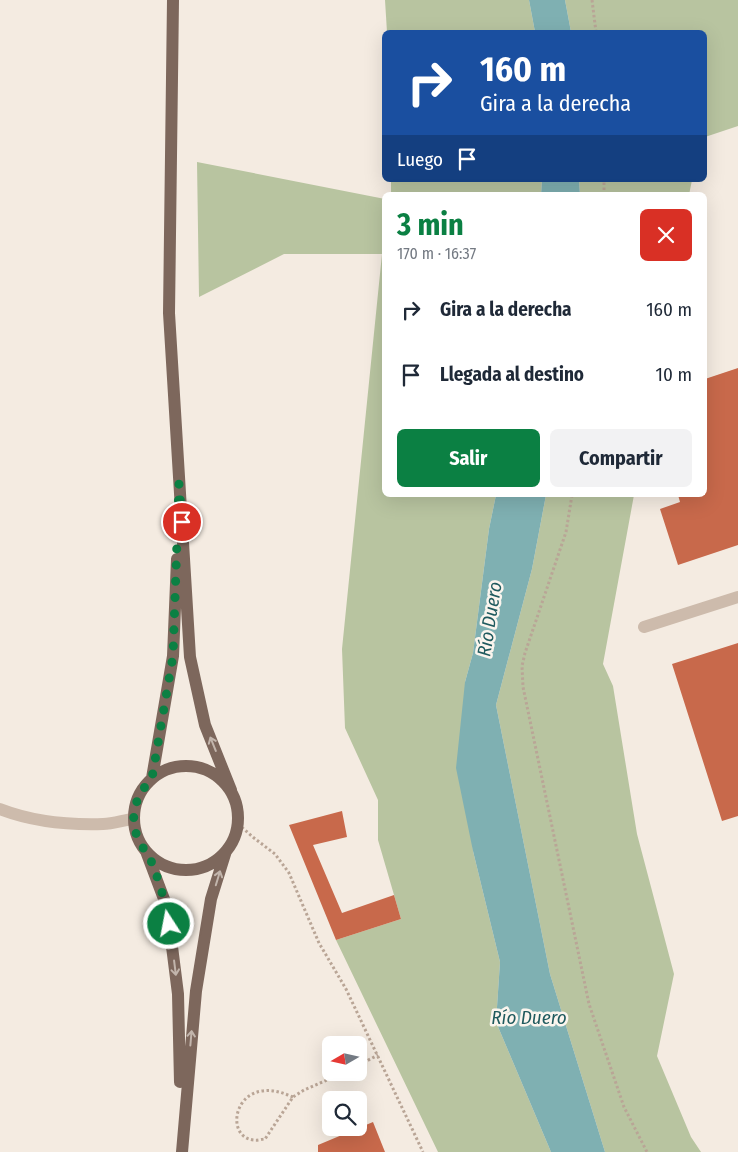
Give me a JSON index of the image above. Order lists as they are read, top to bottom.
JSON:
{
  "water": ["Río Duero"],
  "north": "left",
  "page": {
    "turn": ["160 m", "Gira a la derecha"],
    "then": "Luego",
    "heading": ["3 min", "170 m · 16:37"],
    "list": [
      {
        "name": "Gira a la derecha",
        "value": "160 m"
      },
      {
        "name": "Llegada al destino",
        "value": "10 m"
      }
    ],
    "buttons": ["Salir", "Compartir"]
  }
}
